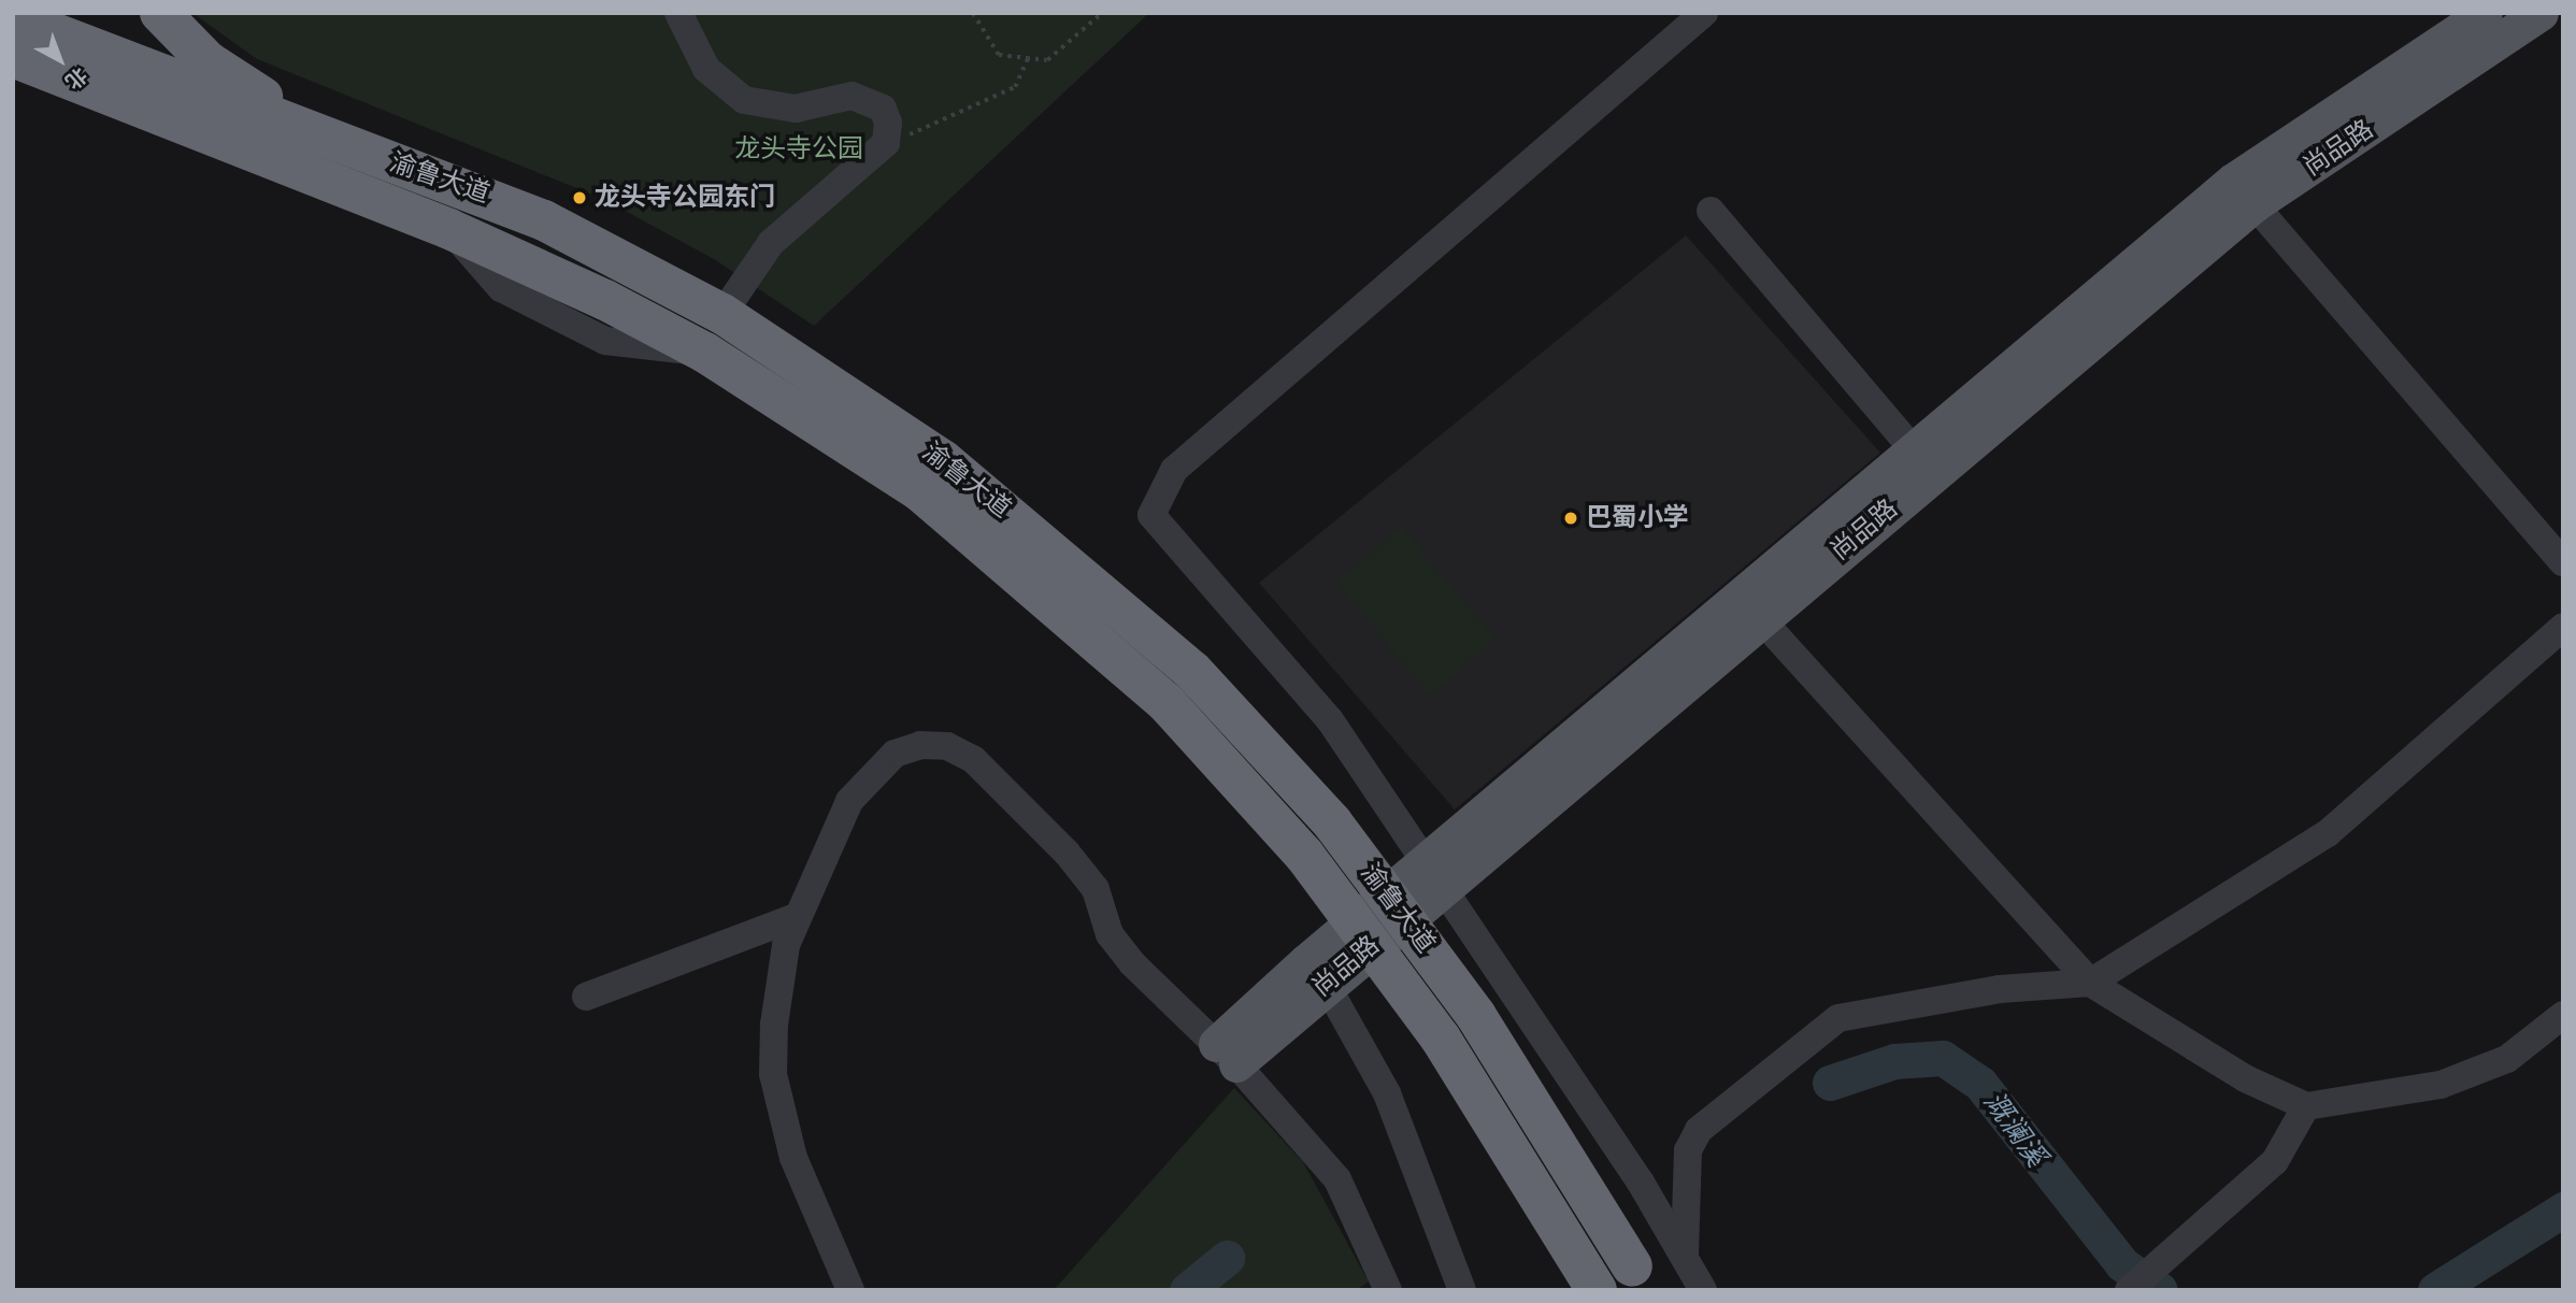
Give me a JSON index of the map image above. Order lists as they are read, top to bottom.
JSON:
{
  "streets": {
    "highway": ["渝鲁大道"],
    "main road": ["尚品路"]
  },
  "water": ["溉澜溪"],
  "parks": ["龙头寺公园"],
  "places": ["龙头寺公园东门", "巴蜀小学"],
  "north": "bottom right"
}
